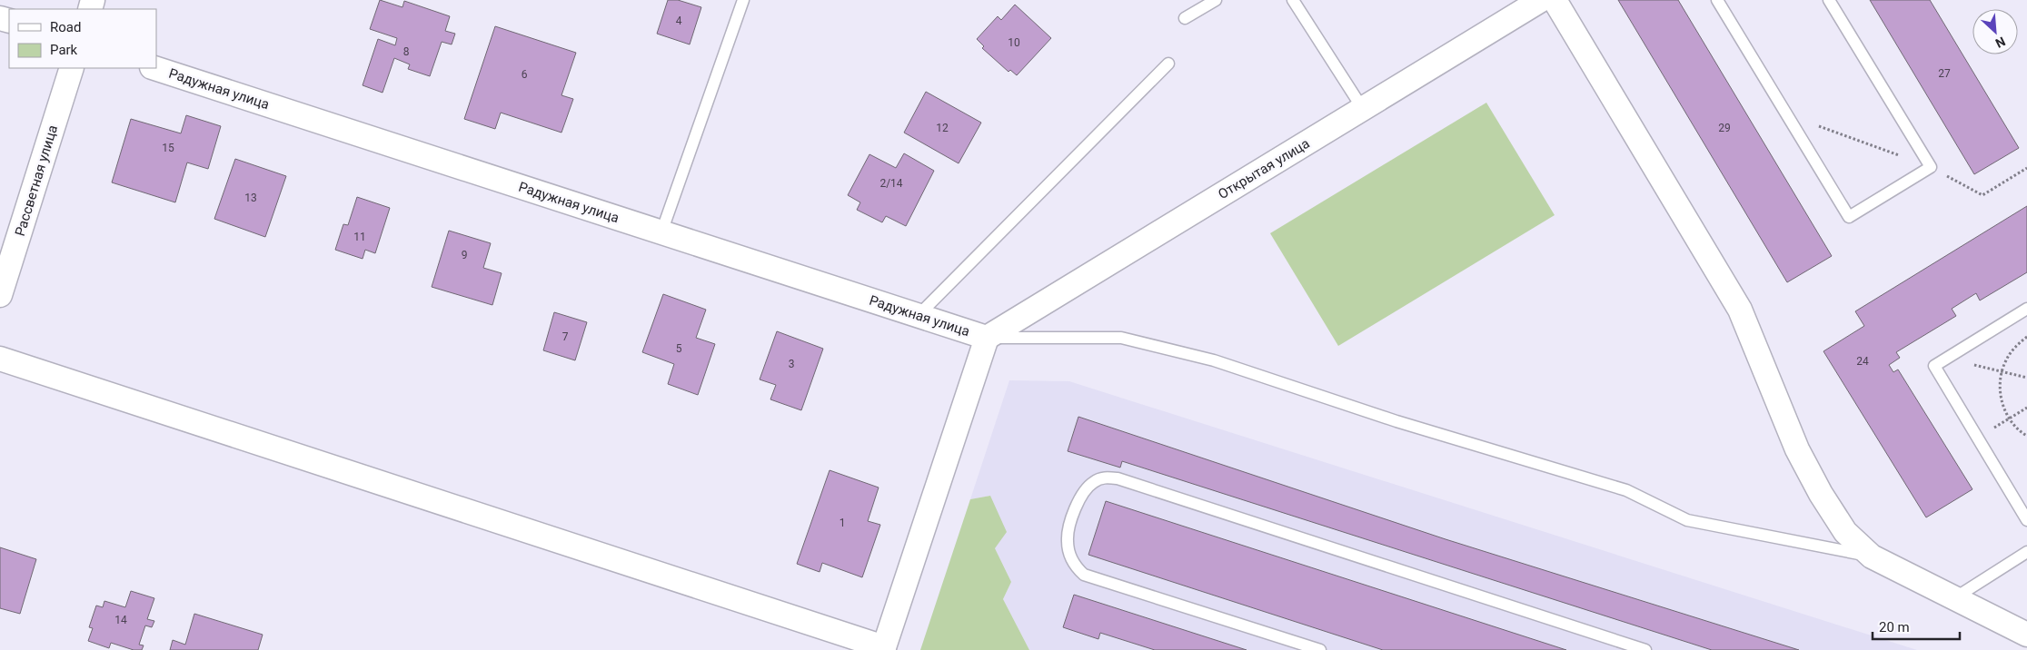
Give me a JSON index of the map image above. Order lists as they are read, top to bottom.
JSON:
{
  "streets": {
    "street": ["Радужная улица", "Открытая улица", "Рассветная улица"]
  },
  "crossings": [
    ["Радужная улица", "Открытая улица"]
  ],
  "house_numbers": [
    "4",
    "10",
    "8",
    "27",
    "6",
    "12",
    "29",
    "15",
    "2/14",
    "13",
    "11",
    "9",
    "7",
    "5",
    "24",
    "3",
    "1",
    "14"
  ],
  "legend": ["Road", "Park"],
  "scale_bar": "20 m",
  "north": "bottom right"
}
